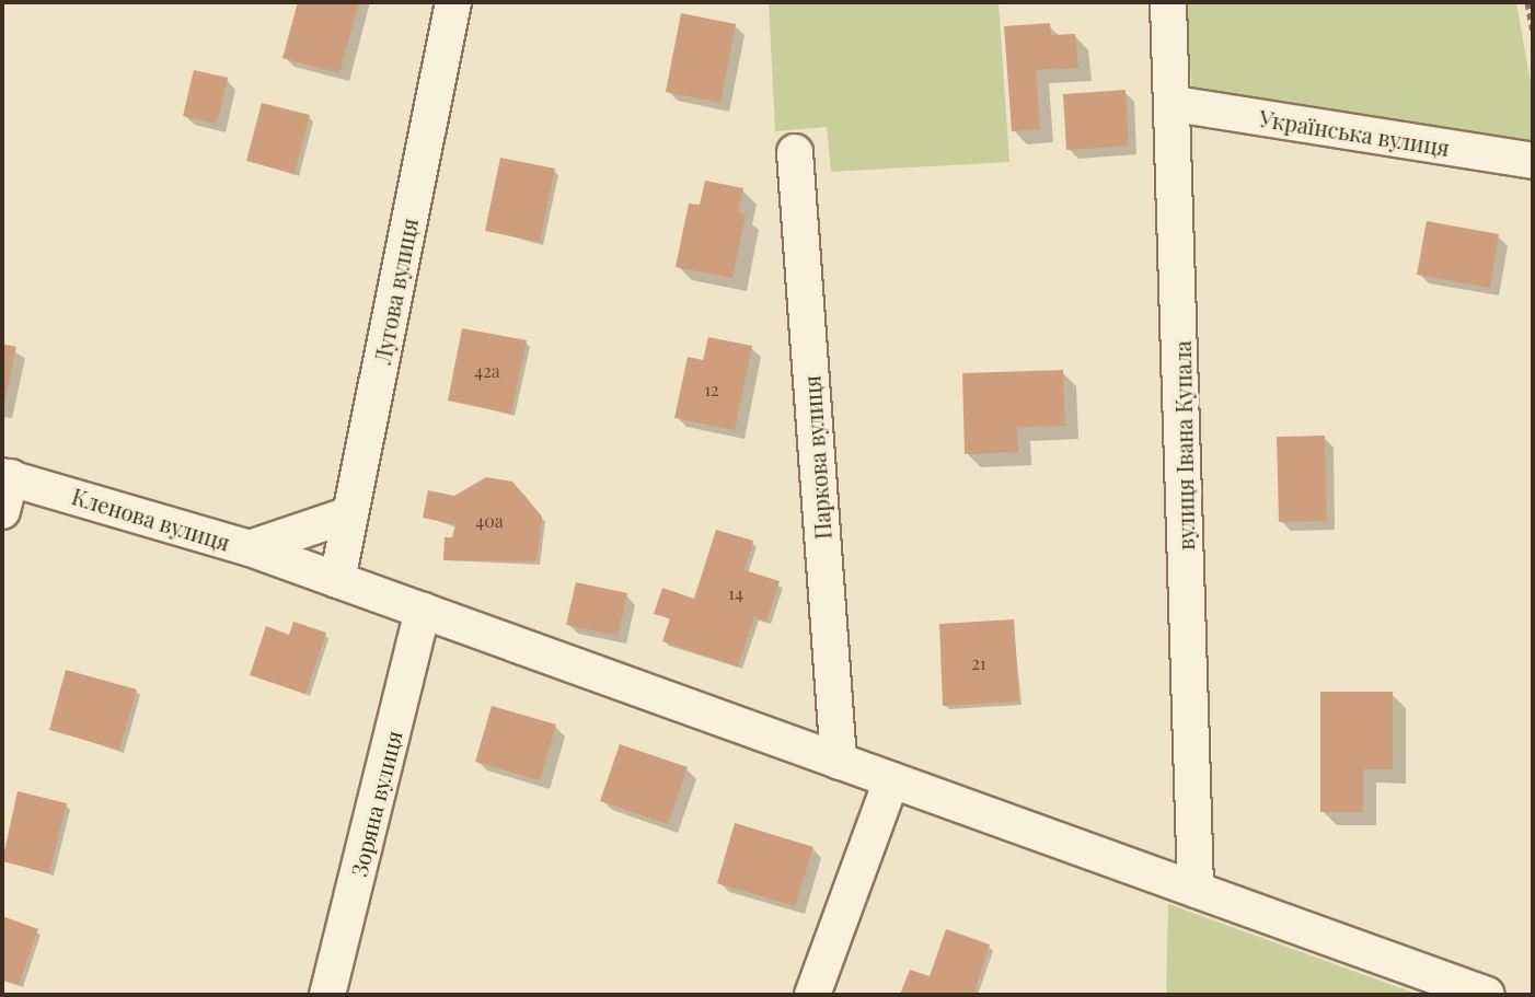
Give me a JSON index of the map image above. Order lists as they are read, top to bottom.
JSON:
{
  "streets": {
    "street": [
      "Українська вулиця",
      "Лугова вулиця",
      "вулиця Івана Купала",
      "Паркова вулиця",
      "Кленова вулиця",
      "Зоряна вулиця"
    ]
  },
  "crossings": [
    ["Українська вулиця", "вулиця Івана Купала"],
    ["Лугова вулиця", "Кленова вулиця"]
  ],
  "house_numbers": [
    "42а",
    "12",
    "40а",
    "14",
    "21"
  ]
}
